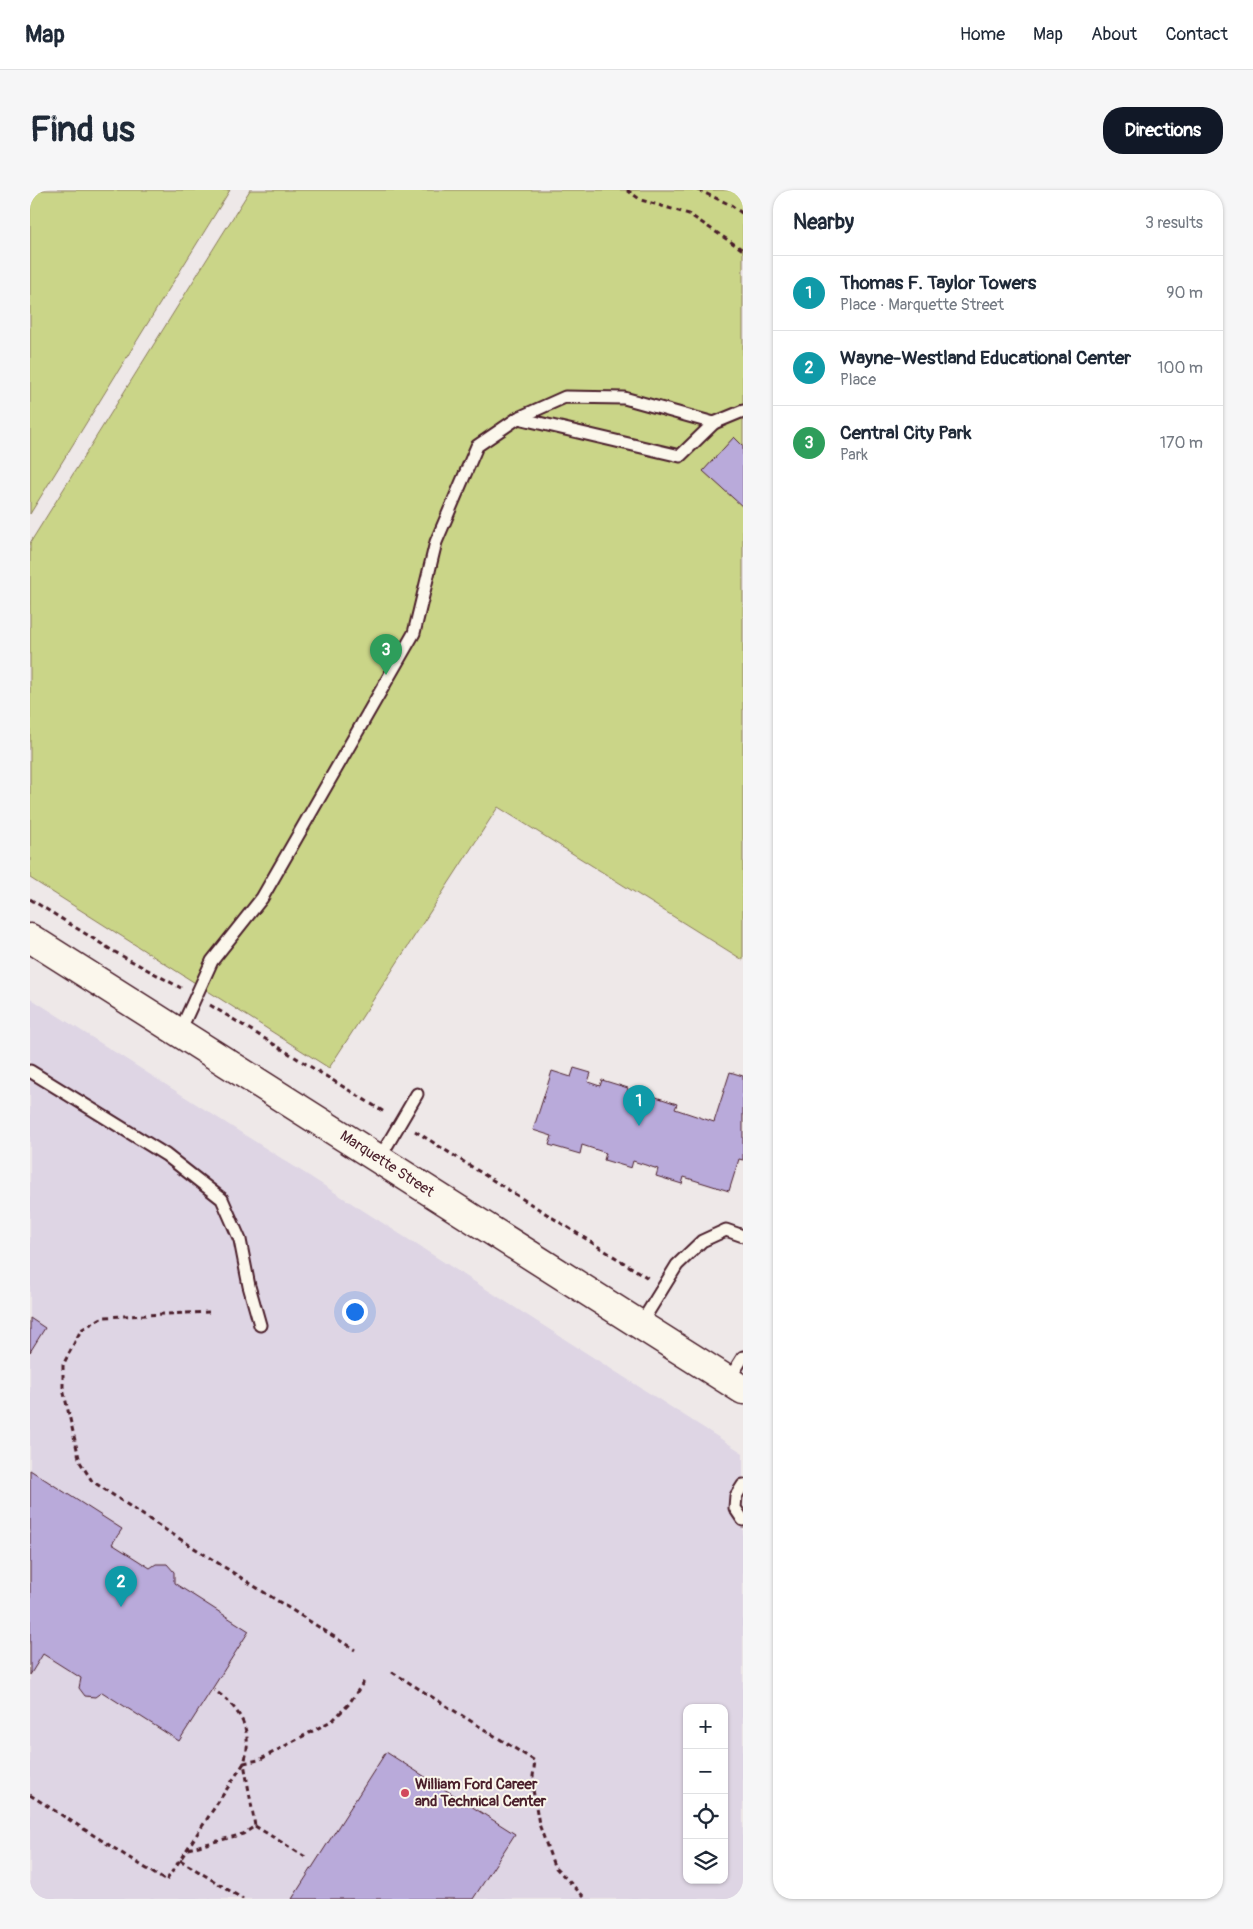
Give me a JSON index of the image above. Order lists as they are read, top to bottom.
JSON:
{
  "streets": {
    "street": ["Marquette Street"]
  },
  "places": ["William Ford Career and Technical Center"],
  "page": {
    "header": "Map",
    "nav": [
      "Home",
      "Map",
      "About",
      "Contact"
    ],
    "buttons": "Directions",
    "title": "Find us",
    "heading": ["Nearby", "3 results"],
    "list": [
      {
        "mark": "1",
        "name": "Thomas F. Taylor Towers",
        "note": "Place · Marquette Street",
        "value": "90 m"
      },
      {
        "mark": "2",
        "name": "Wayne-Westland Educational Center",
        "note": "Place",
        "value": "100 m"
      },
      {
        "mark": "3",
        "name": "Central City Park",
        "note": "Park",
        "value": "170 m"
      }
    ],
    "pins": ["3", "1", "2"],
    "map_buttons": ["+", "−"]
  }
}
